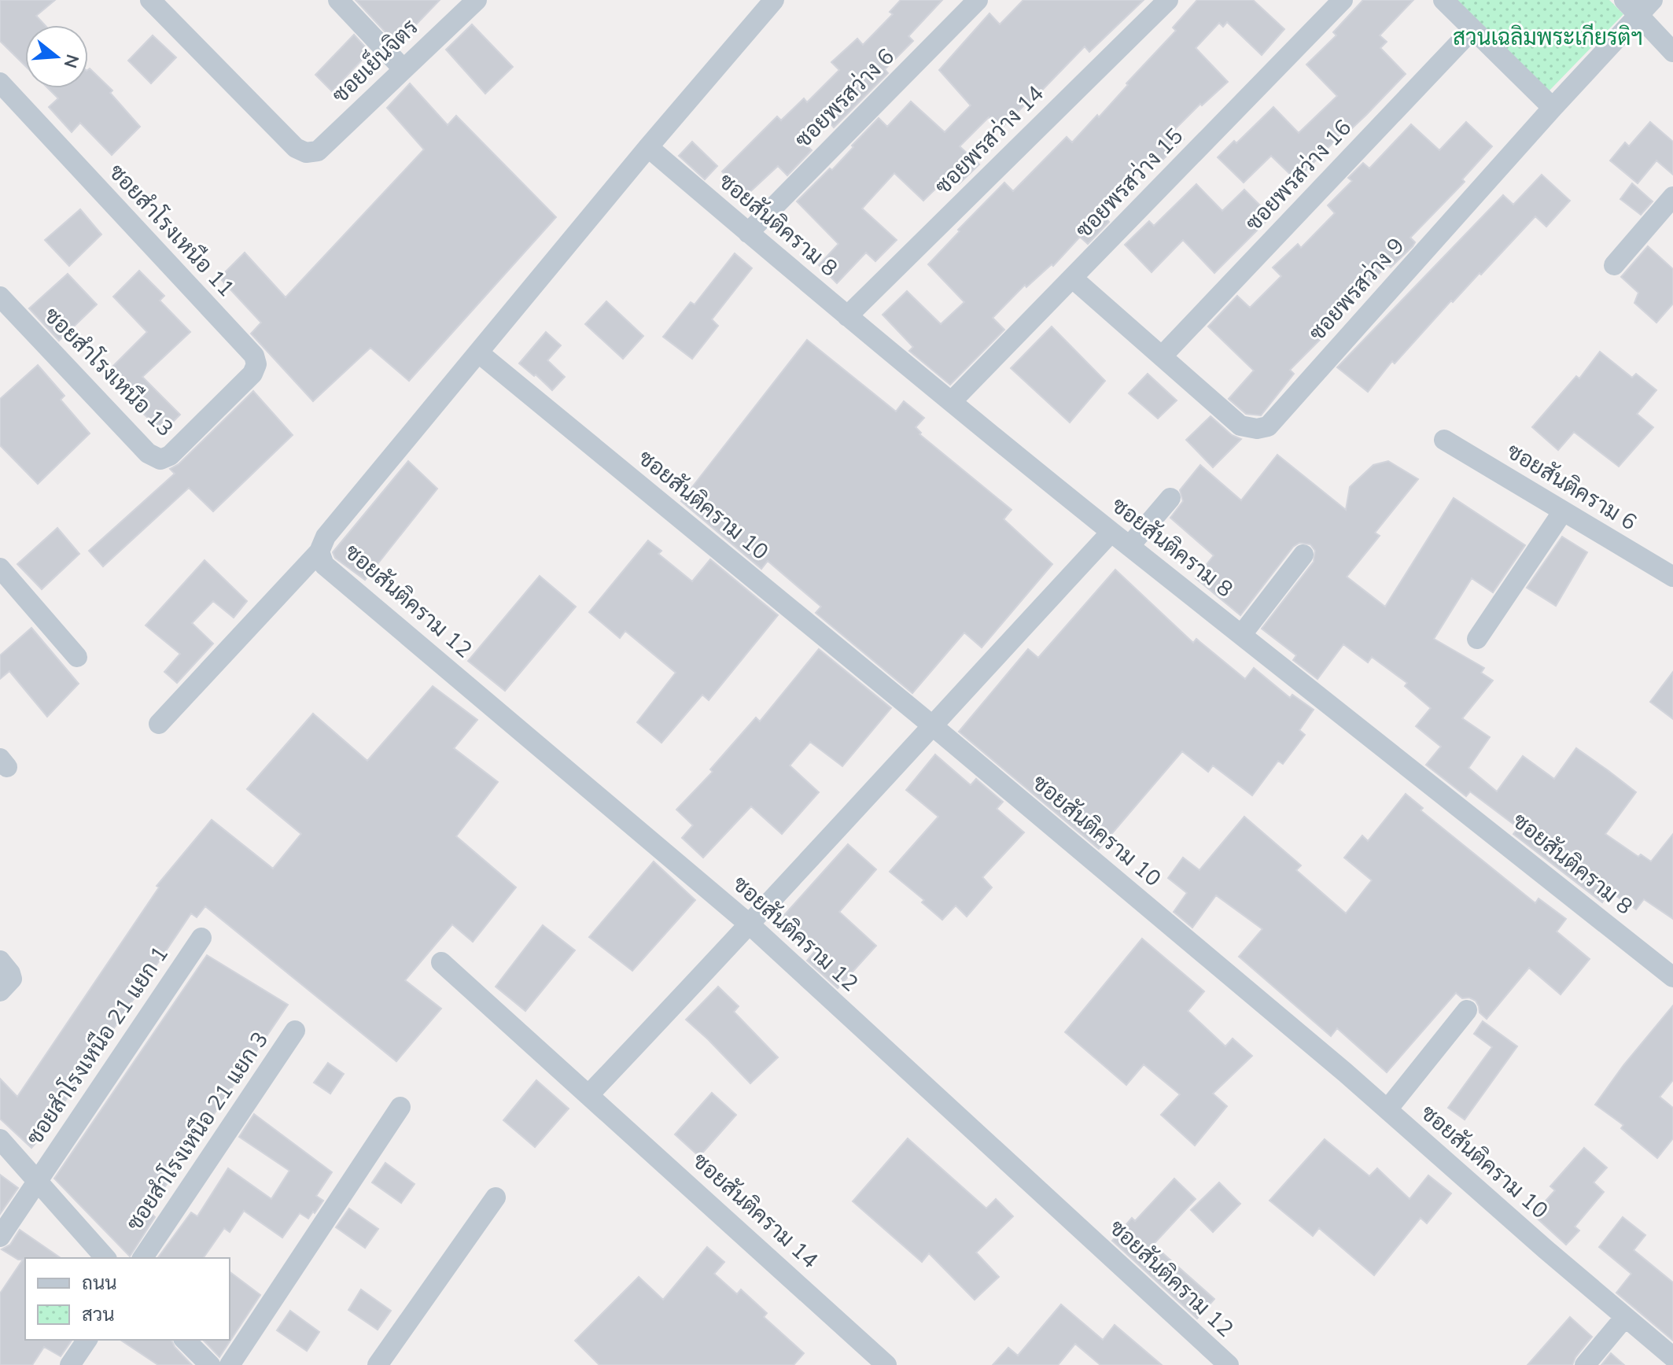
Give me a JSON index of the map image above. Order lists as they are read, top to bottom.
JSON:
{
  "streets": {
    "street": [
      "ซอยเย็นจิตร",
      "ซอยพรสว่าง 6",
      "ซอยพรสว่าง 14",
      "ซอยพรสว่าง 16",
      "ซอยพรสว่าง 15",
      "ซอยสันติคราม 8",
      "ซอยสำโรงเหนือ 11",
      "ซอยพรสว่าง 9",
      "ซอยสำโรงเหนือ 13",
      "ซอยสันติคราม 6",
      "ซอยสันติคราม 10",
      "ซอยสันติคราม 12",
      "ซอยสำโรงเหนือ 21 แยก 1",
      "ซอยสำโรงเหนือ 21 แยก 3",
      "ซอยสันติคราม 14"
    ]
  },
  "crossings": [
    ["ซอยพรสว่าง 6", "ซอยสันติคราม 8"],
    ["ซอยพรสว่าง 14", "ซอยสันติคราม 8"],
    ["ซอยพรสว่าง 16", "ซอยพรสว่าง 9"],
    ["ซอยพรสว่าง 15", "ซอยสันติคราม 8"],
    ["ซอยพรสว่าง 15", "ซอยพรสว่าง 9"],
    ["ซอยสำโรงเหนือ 11", "ซอยสำโรงเหนือ 13"]
  ],
  "parks": ["สวนเฉลิมพระเกียรติฯ"],
  "legend": ["ถนน", "สวน"],
  "north": "right"
}
